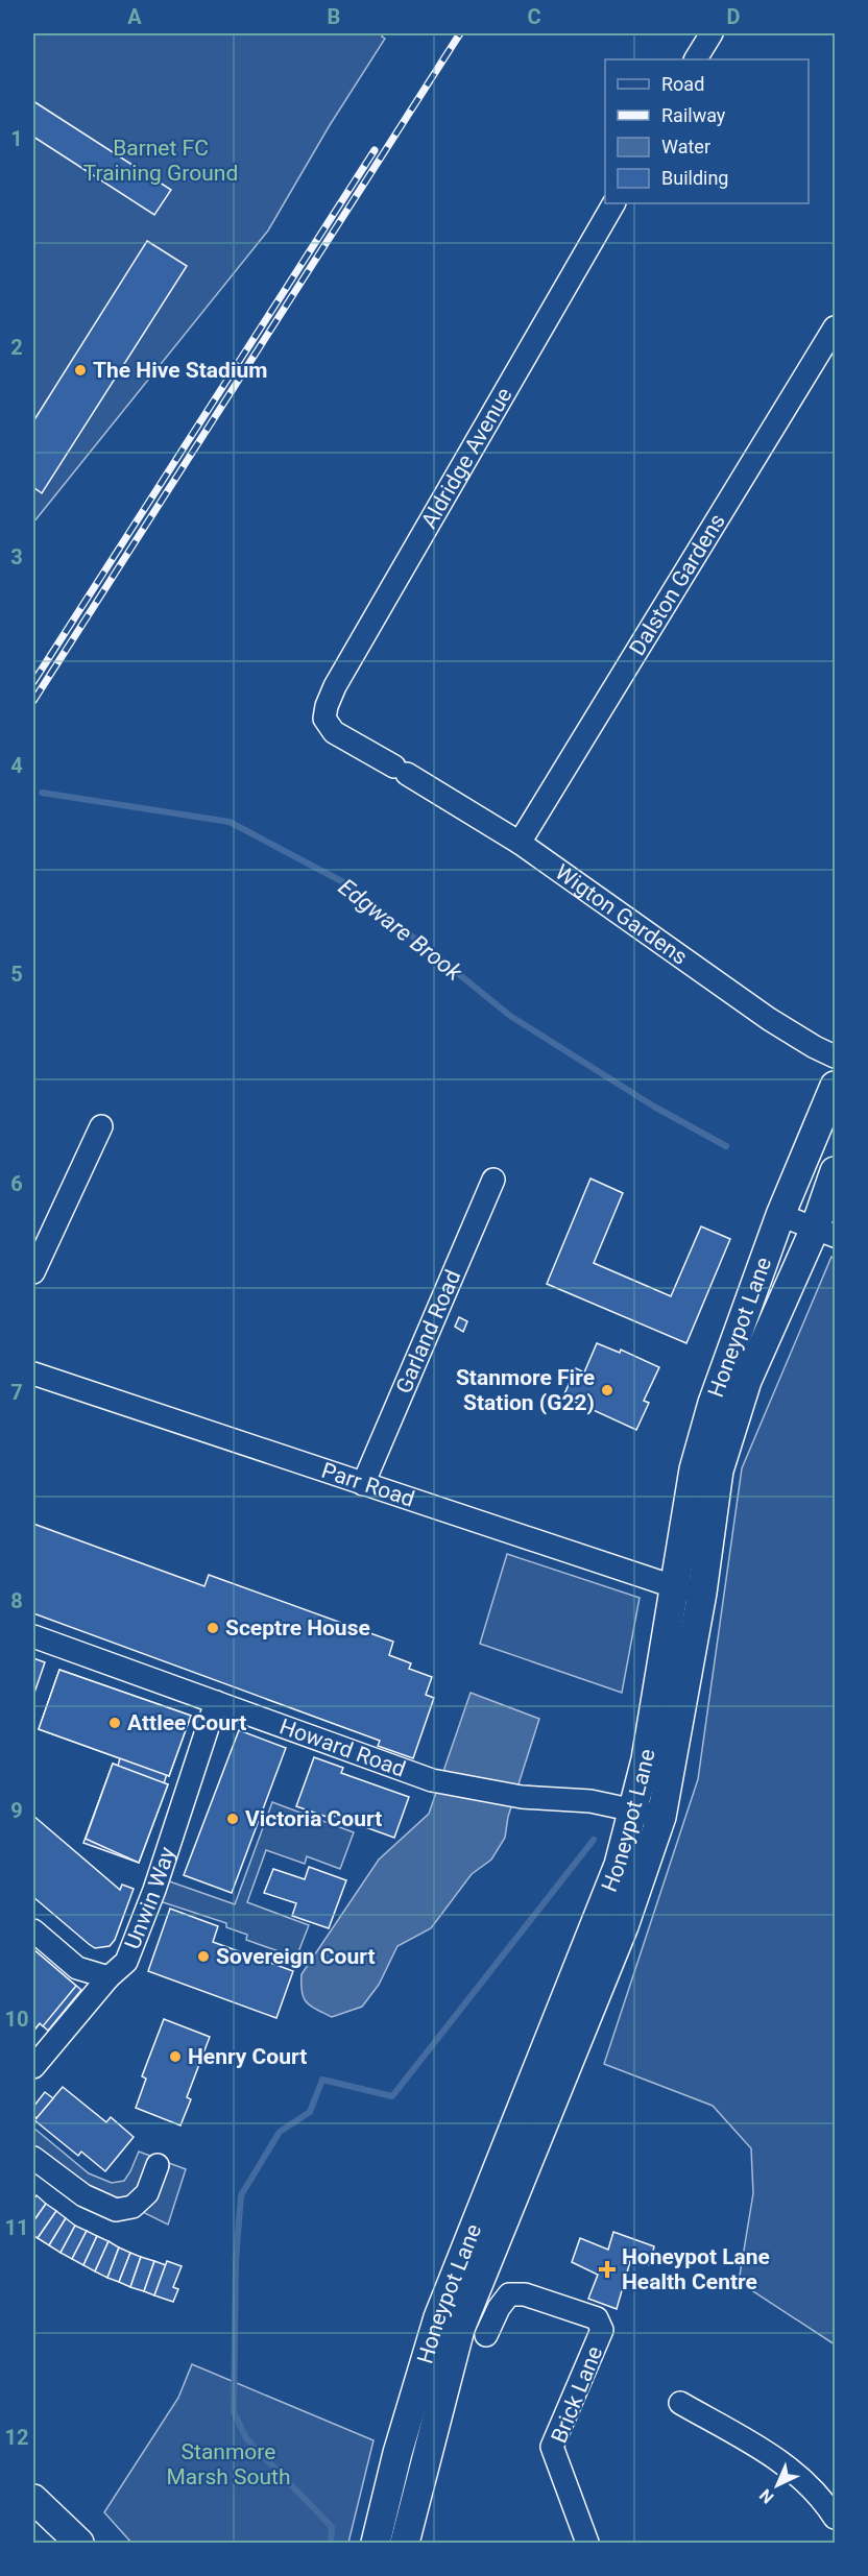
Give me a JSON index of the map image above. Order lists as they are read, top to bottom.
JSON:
{
  "streets": {
    "main road": ["Honeypot Lane"],
    "street": [
      "Aldridge Avenue",
      "Dalston Gardens",
      "Wigton Gardens",
      "Garland Road",
      "Parr Road",
      "Howard Road",
      "Unwin Way",
      "Brick Lane"
    ]
  },
  "crossings": [
    ["Aldridge Avenue", "Wigton Gardens"],
    ["Dalston Gardens", "Wigton Gardens"],
    ["Honeypot Lane", "Parr Road"],
    ["Honeypot Lane", "Howard Road"],
    ["Garland Road", "Parr Road"],
    ["Howard Road", "Unwin Way"]
  ],
  "water": ["Edgware Brook"],
  "parks": ["Barnet FC Training Ground", "Stanmore Marsh South"],
  "places": {
    "other": [
      "The Hive Stadium",
      "Stanmore Fire Station (G22)",
      "Sceptre House",
      "Attlee Court",
      "Victoria Court",
      "Sovereign Court",
      "Henry Court"
    ],
    "health": ["Honeypot Lane Health Centre"]
  },
  "legend": [
    "Road",
    "Railway",
    "Water",
    "Building"
  ],
  "north": "bottom left",
  "grid": {
    "columns": [
      "A",
      "B",
      "C",
      "D"
    ],
    "rows": [
      "1",
      "2",
      "3",
      "4",
      "5",
      "6",
      "7",
      "8",
      "9",
      "10",
      "11",
      "12"
    ]
  }
}
